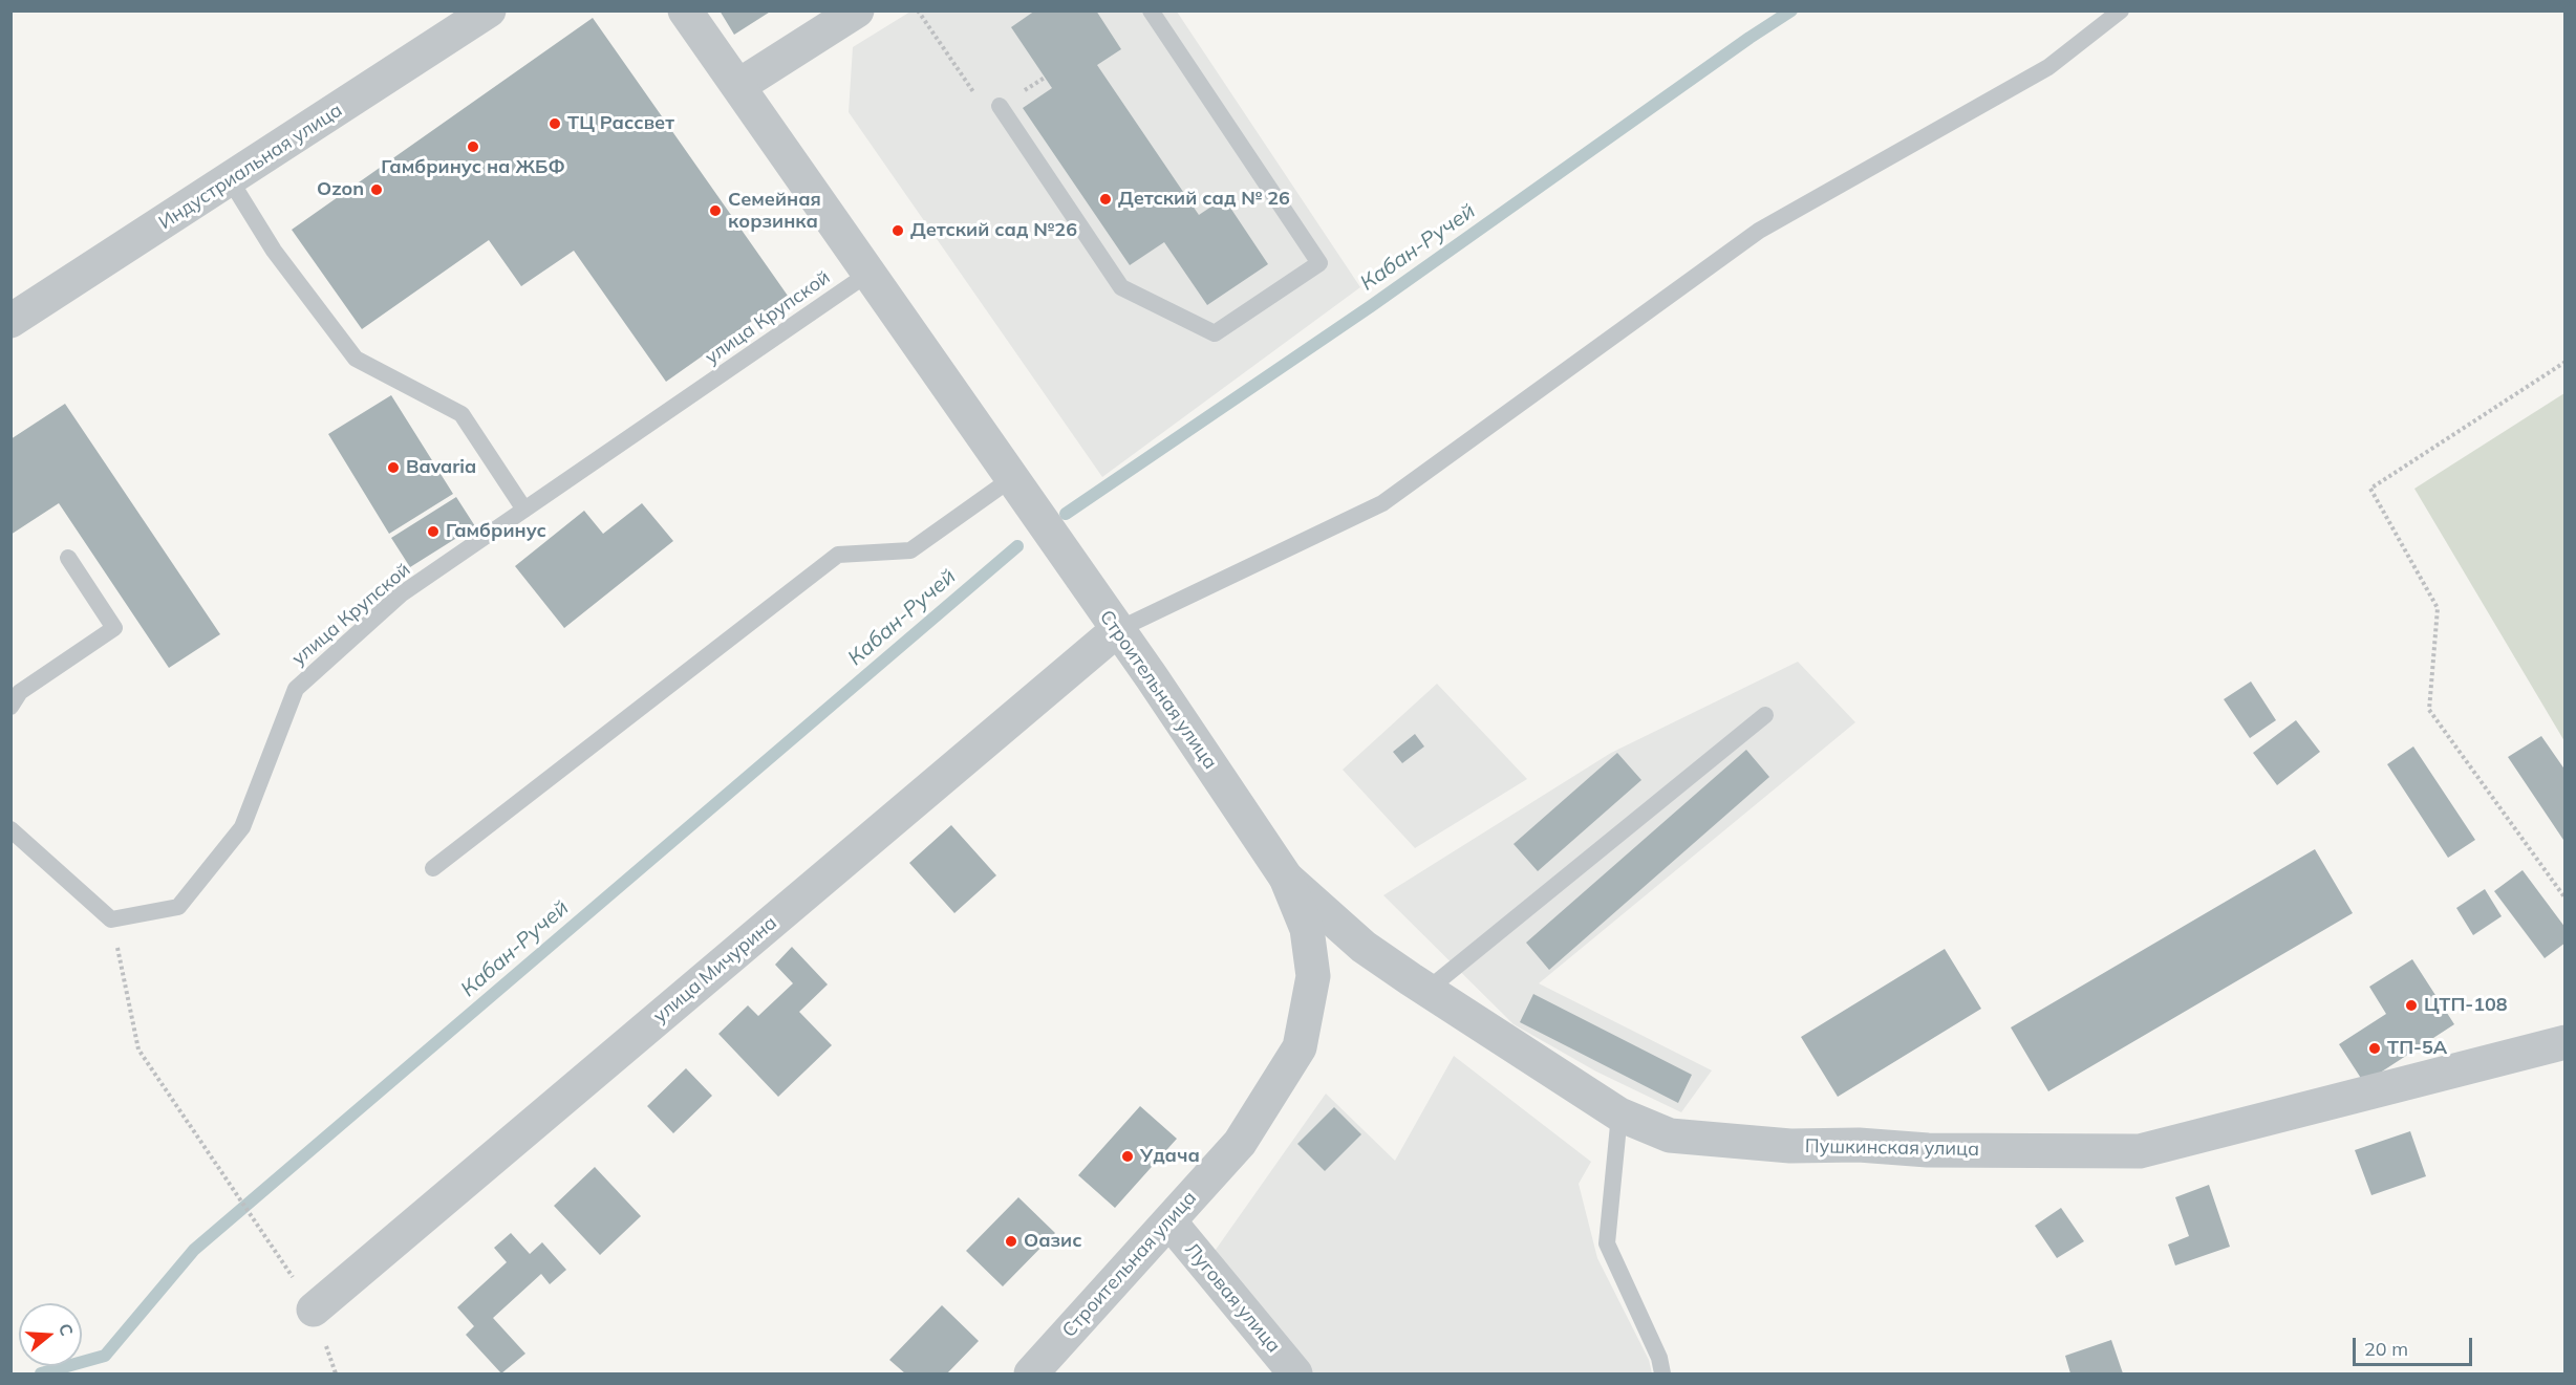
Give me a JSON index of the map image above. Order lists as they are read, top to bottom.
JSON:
{
  "streets": {
    "street": [
      "Индустриальная улица",
      "Строительная улица",
      "улица Мичурина",
      "Пушкинская улица",
      "Луговая улица"
    ],
    "lane": ["улица Крупской"]
  },
  "crossings": [
    ["улица Крупской", "Строительная улица"],
    ["Строительная улица", "улица Мичурина"],
    ["Строительная улица", "Пушкинская улица"],
    ["Строительная улица", "Луговая улица"]
  ],
  "water": ["Кабан-Ручей"],
  "places": [
    "ТЦ Рассвет",
    "Гамбринус на ЖБФ",
    "Ozon",
    "Детский сад № 26",
    "Семейная корзинка",
    "Детский сад №26",
    "Bavaria",
    "Гамбринус",
    "ЦТП-108",
    "ТП-5А",
    "Удача",
    "Оазис"
  ],
  "scale_bar": "20 m",
  "north": "right"
}
